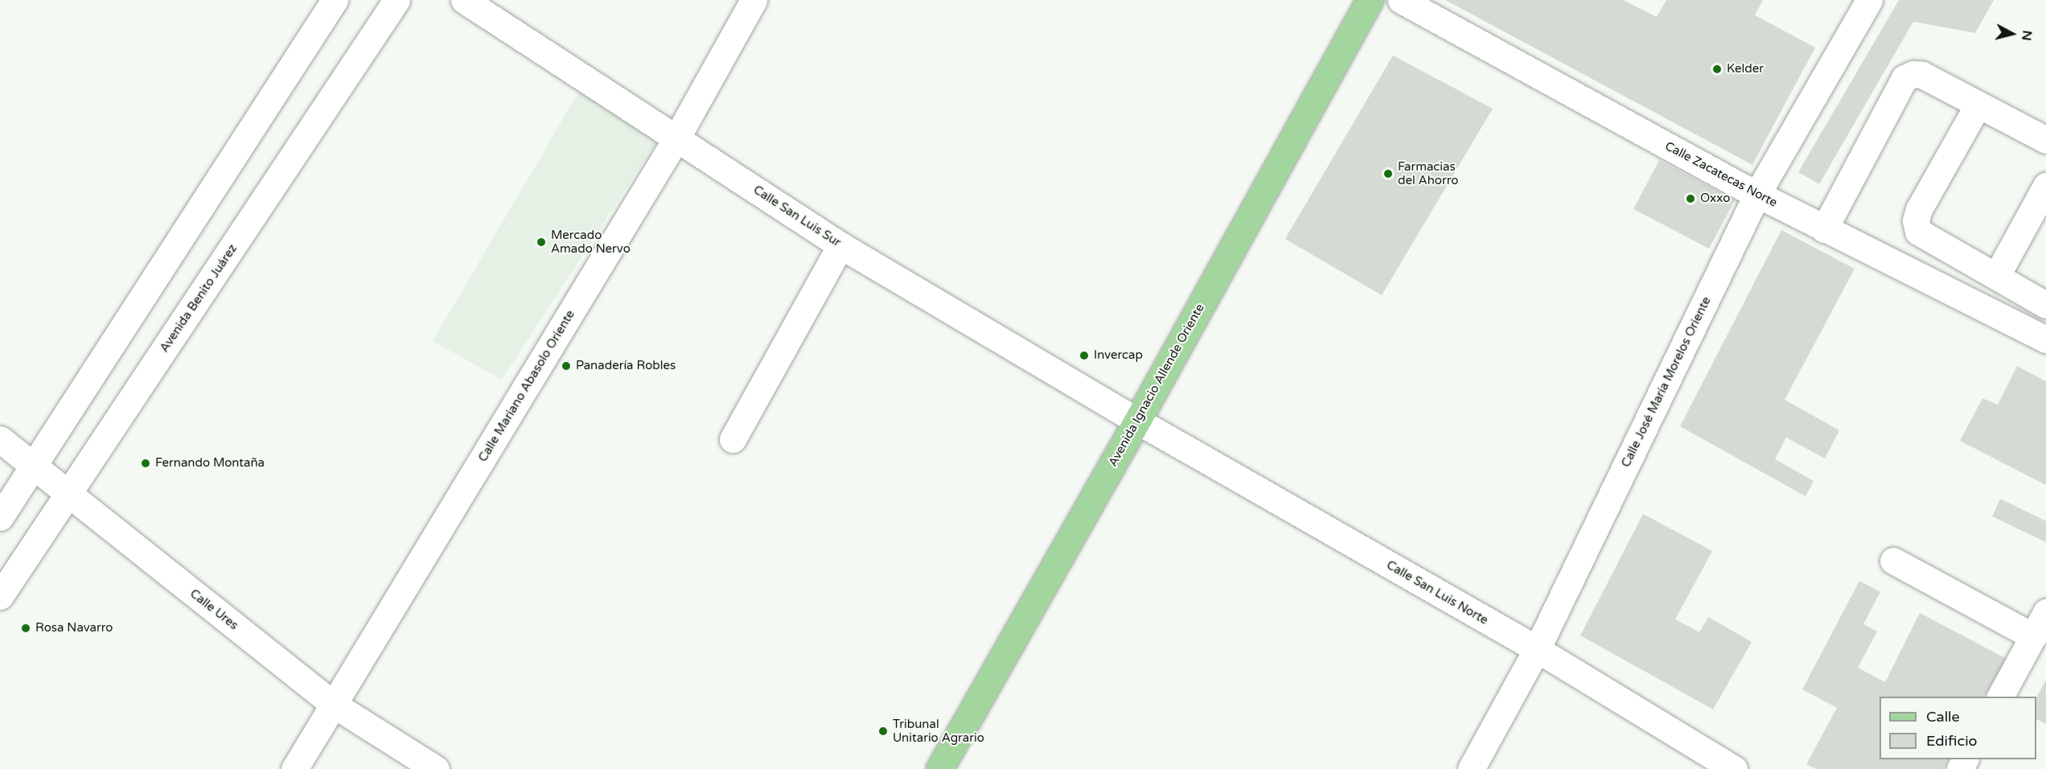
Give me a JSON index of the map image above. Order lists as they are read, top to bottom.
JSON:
{
  "streets": {
    "main road": ["Avenida Ignacio Allende Oriente"],
    "street": [
      "Calle Zacatecas Norte",
      "Calle San Luis Sur",
      "Avenida Benito Juárez",
      "Calle José María Morelos Oriente",
      "Calle Mariano Abasolo Oriente",
      "Calle San Luis Norte",
      "Calle Ures"
    ]
  },
  "crossings": [
    ["Calle Zacatecas Norte", "Calle José María Morelos Oriente"],
    ["Calle San Luis Sur", "Avenida Ignacio Allende Oriente"],
    ["Calle San Luis Sur", "Calle Mariano Abasolo Oriente"],
    ["Calle San Luis Sur", "Calle San Luis Norte"],
    ["Avenida Benito Juárez", "Calle Ures"],
    ["Calle José María Morelos Oriente", "Calle San Luis Norte"],
    ["Avenida Ignacio Allende Oriente", "Calle San Luis Norte"],
    ["Calle Mariano Abasolo Oriente", "Calle Ures"]
  ],
  "places": [
    "Kelder",
    "Farmacias del Ahorro",
    "Oxxo",
    "Mercado Amado Nervo",
    "Invercap",
    "Panadería Robles",
    "Fernando Montaña",
    "Rosa Navarro",
    "Tribunal Unitario Agrario"
  ],
  "legend": ["Calle", "Edificio"],
  "north": "right"
}
